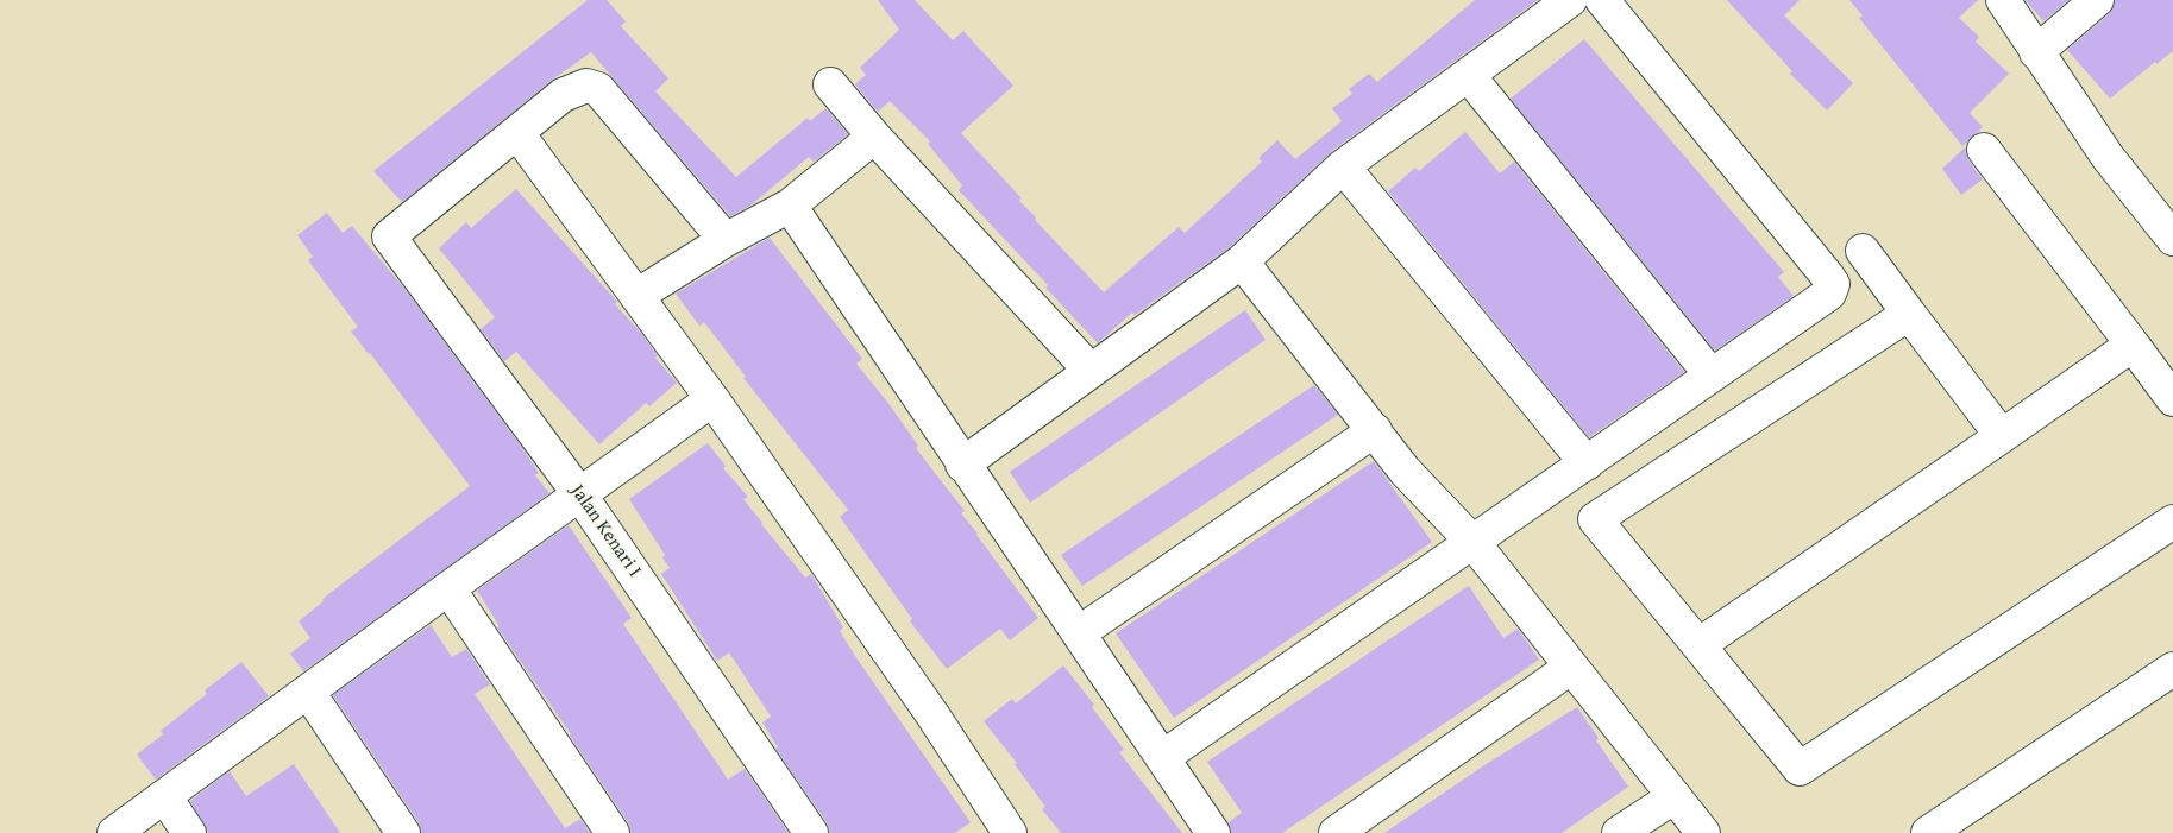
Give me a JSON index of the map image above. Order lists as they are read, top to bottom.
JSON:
{
  "streets": {
    "street": ["Jalan Kenari I"]
  }
}
